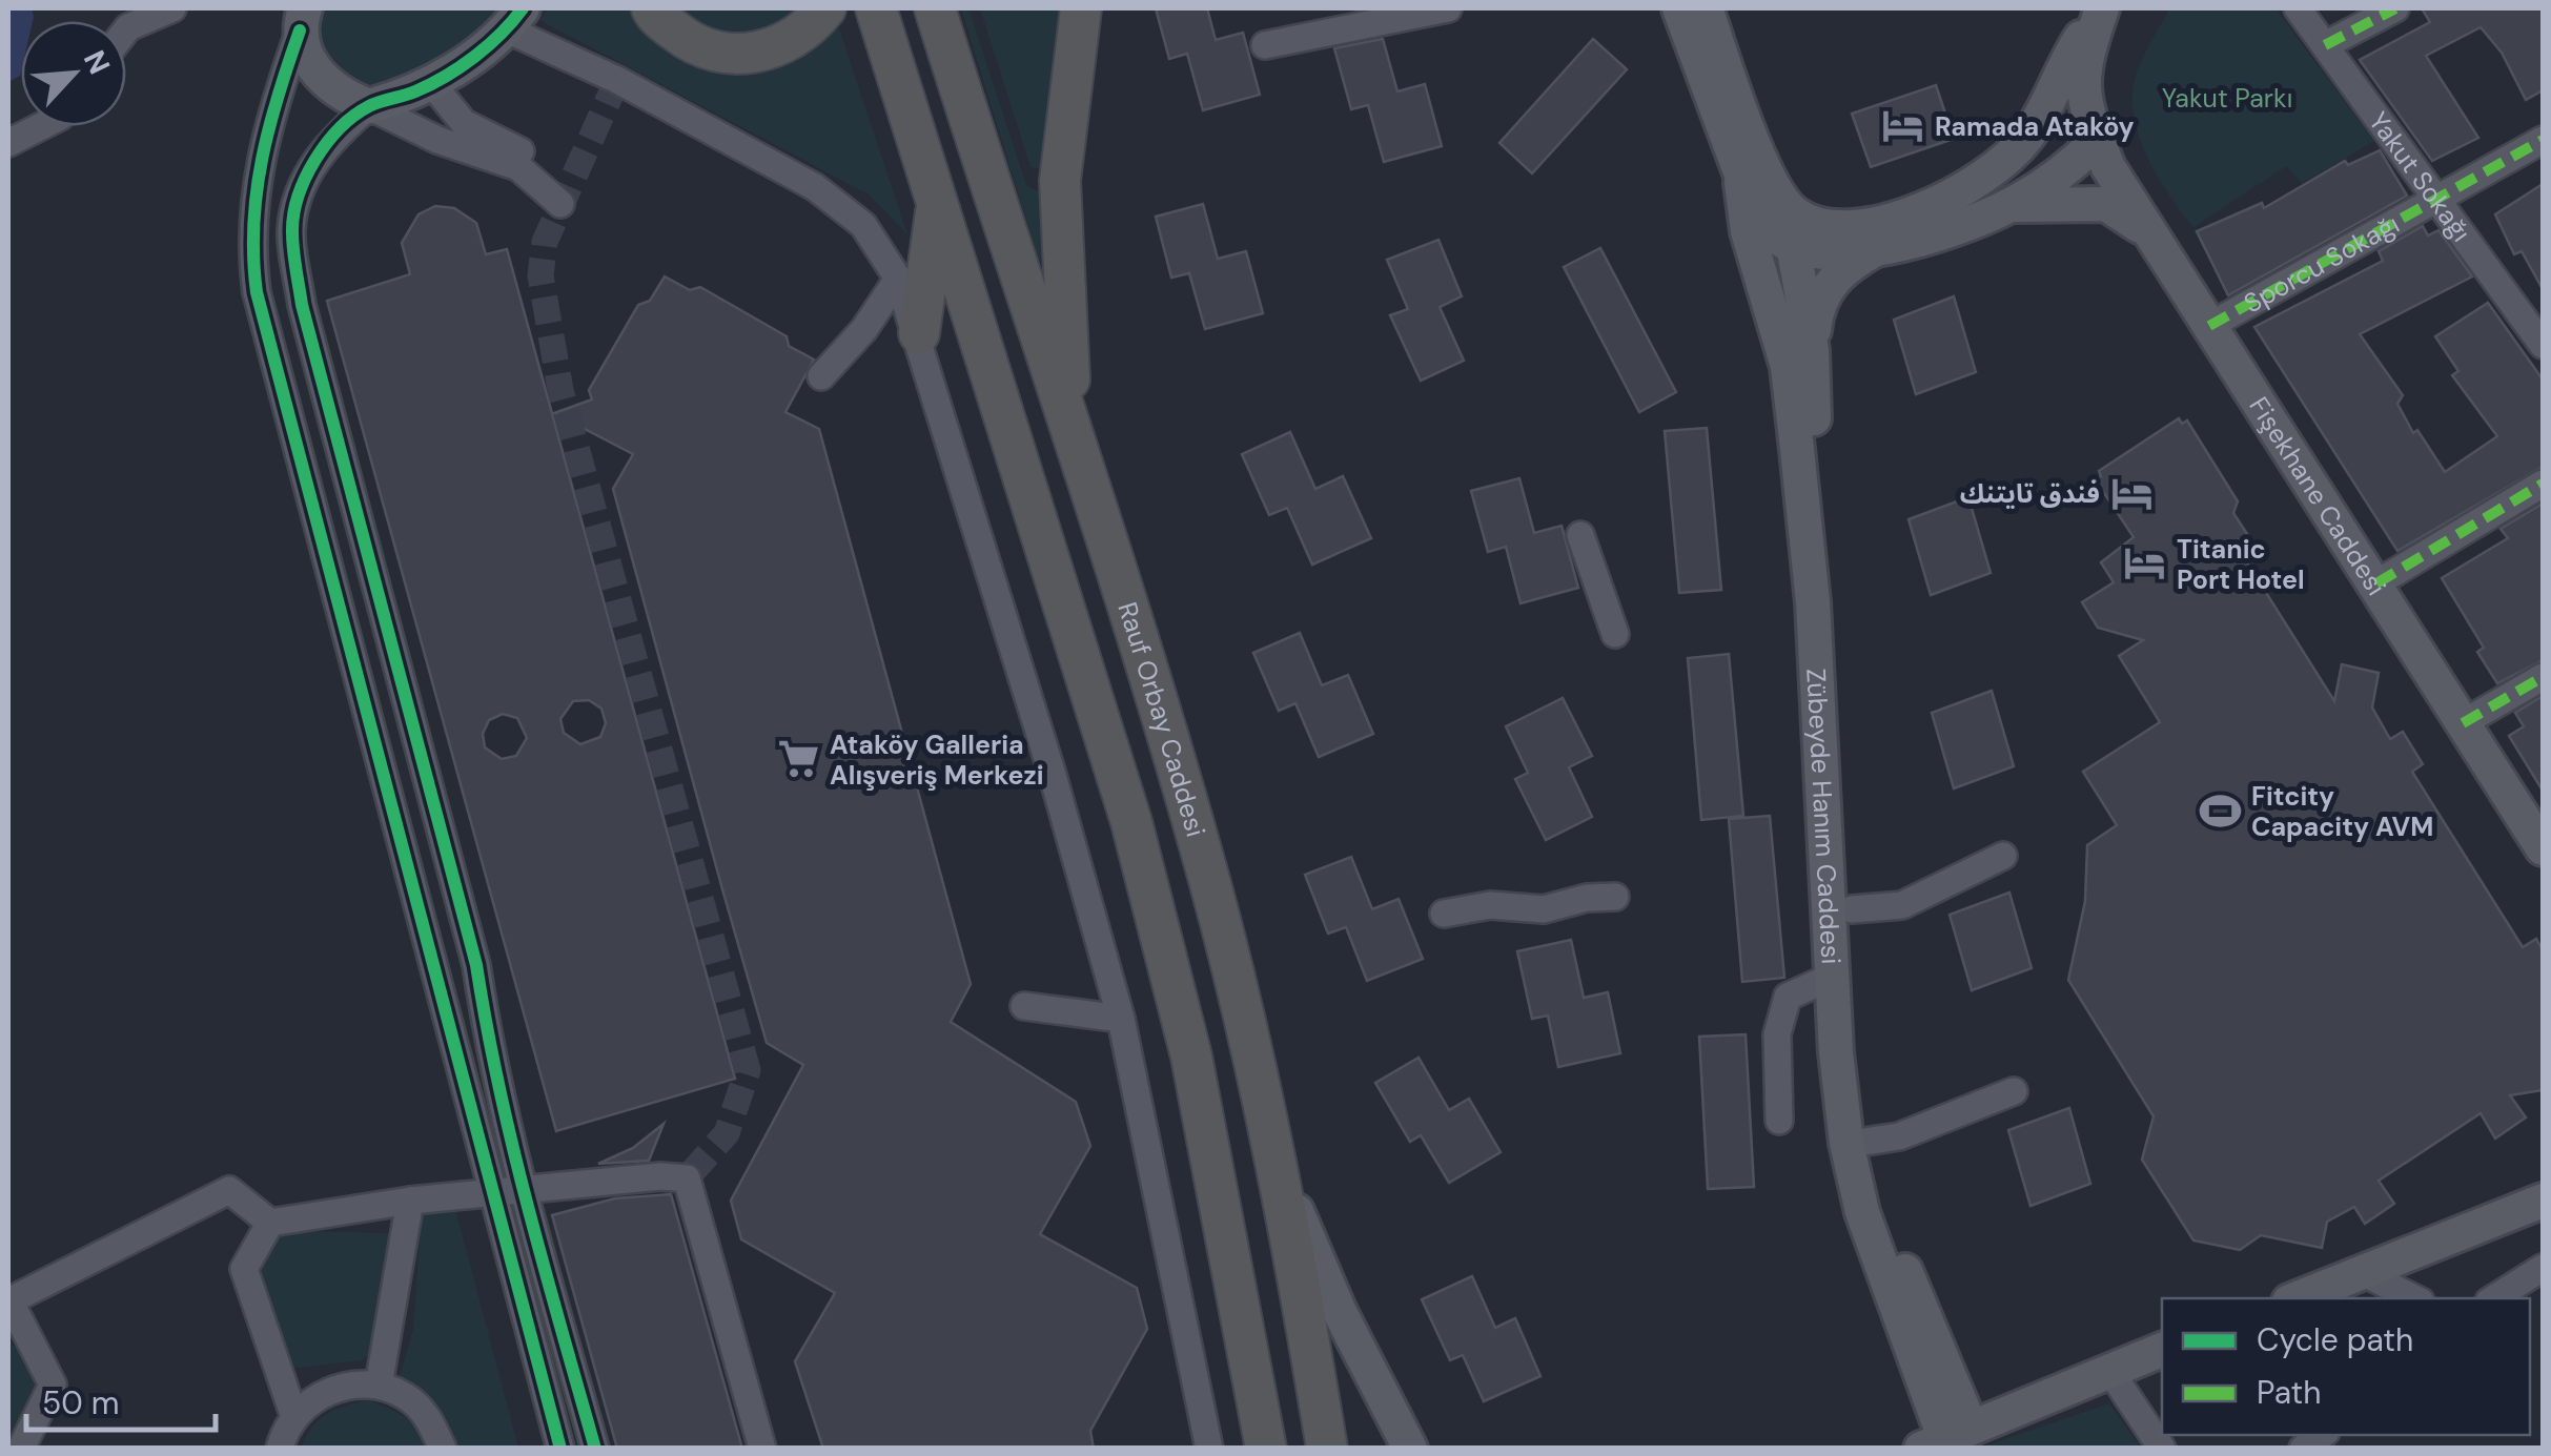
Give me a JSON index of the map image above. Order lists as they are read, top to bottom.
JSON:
{
  "streets": {
    "highway": ["Rauf Orbay Caddesi"],
    "main road": ["Fişekhane Caddesi", "Zübeyde Hanım Caddesi"],
    "street": ["Yakut Sokağı", "Sporcu Sokağı"]
  },
  "crossings": [
    ["Yakut Sokağı", "Sporcu Sokağı"],
    ["Sporcu Sokağı", "Fişekhane Caddesi"]
  ],
  "parks": ["Yakut Parkı"],
  "places": {
    "hotel": ["Ramada Ataköy", "فندق تايتنك", "Titanic Port Hotel"],
    "supermarket": ["Ataköy Galleria Alışveriş Merkezi"],
    "sports": ["Fitcity Capacity AVM"]
  },
  "legend": ["Cycle path", "Path"],
  "scale_bar": "50 m",
  "north": "top right"
}
